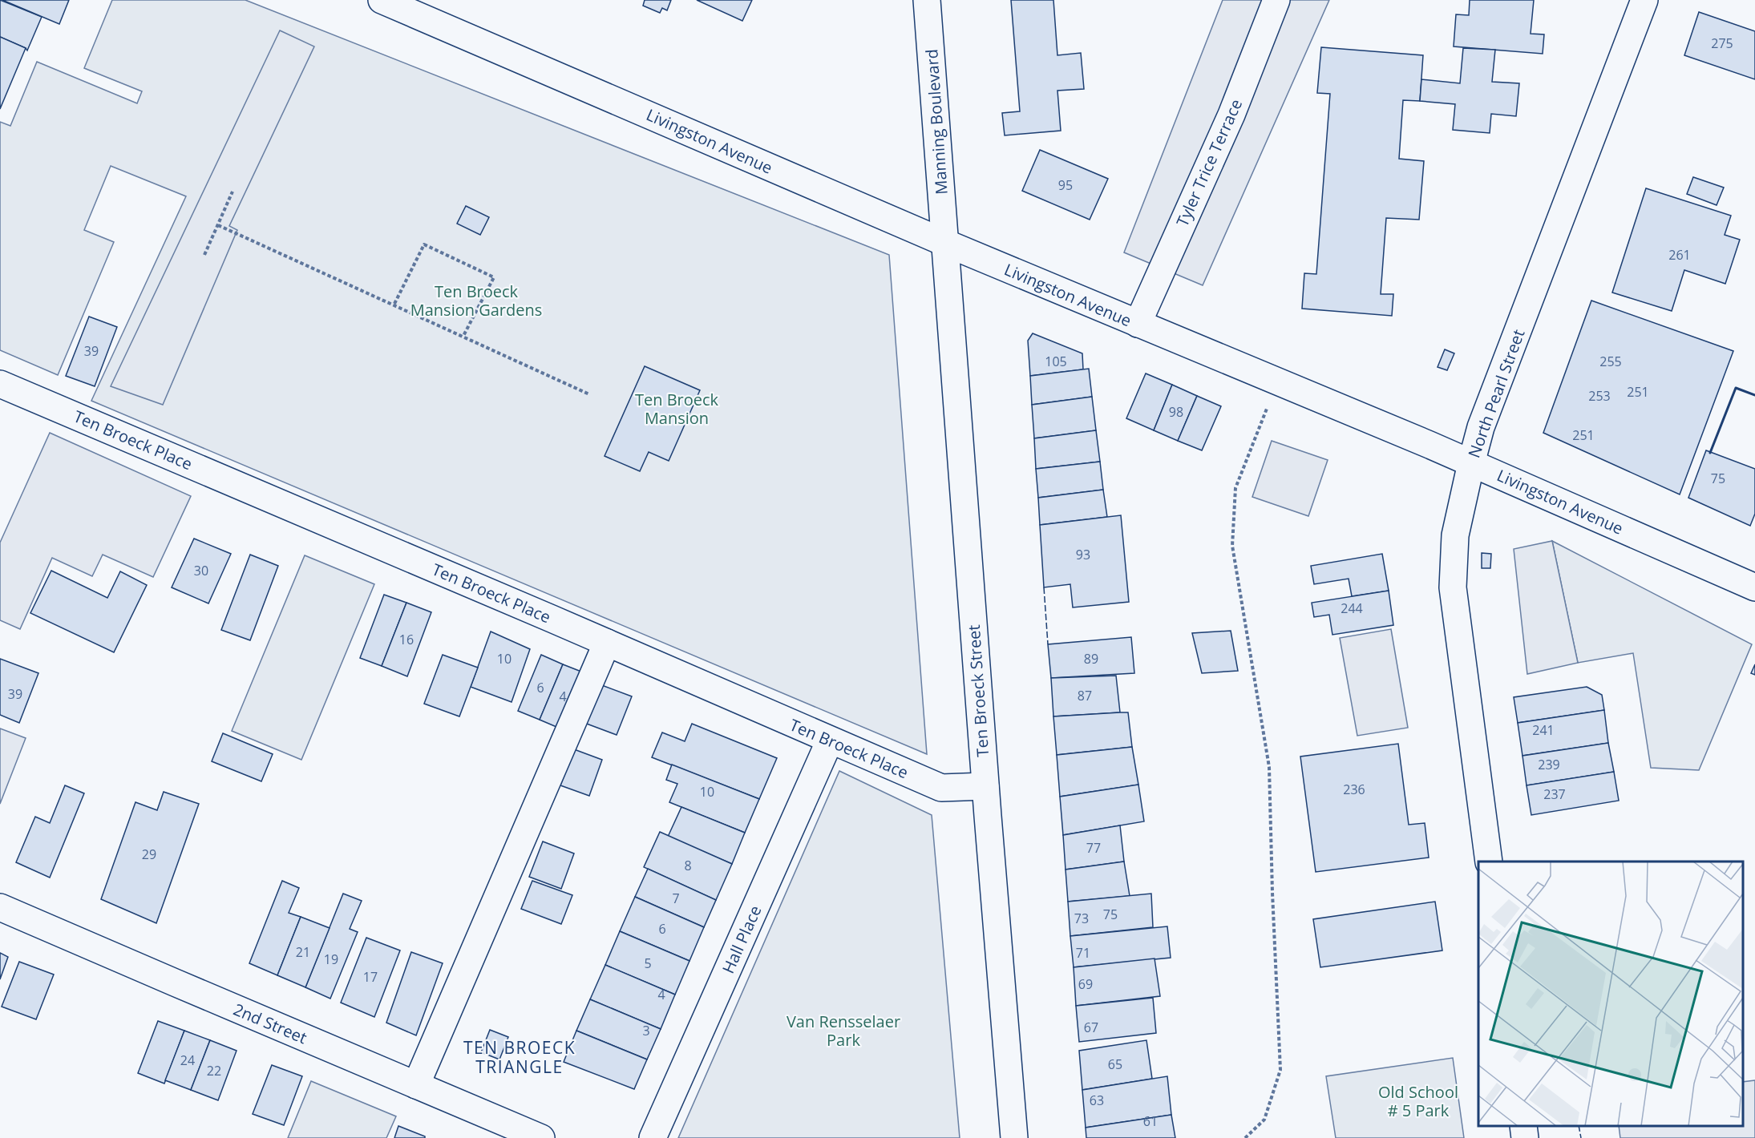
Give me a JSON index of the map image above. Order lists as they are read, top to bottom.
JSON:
{
  "streets": {
    "street": [
      "Manning Boulevard",
      "Livingston Avenue",
      "Tyler Trice Terrace",
      "North Pearl Street",
      "Ten Broeck Place",
      "Ten Broeck Street",
      "Hall Place",
      "2nd Street"
    ]
  },
  "crossings": [
    ["Manning Boulevard", "Livingston Avenue"],
    ["Manning Boulevard", "Ten Broeck Street"],
    ["Livingston Avenue", "Tyler Trice Terrace"],
    ["Livingston Avenue", "North Pearl Street"],
    ["Livingston Avenue", "Ten Broeck Street"],
    ["Ten Broeck Place", "Ten Broeck Street"],
    ["Ten Broeck Place", "Hall Place"]
  ],
  "districts": ["TEN BROECK TRIANGLE"],
  "parks": [
    "Ten Broeck Mansion Gardens",
    "Ten Broeck Mansion",
    "Van Rensselaer Park",
    "Old School # 5 Park"
  ],
  "house_numbers": [
    "275",
    "95",
    "261",
    "39",
    "105",
    "255",
    "251",
    "253",
    "98",
    "251",
    "75",
    "93",
    "30",
    "244",
    "16",
    "10",
    "89",
    "6",
    "39",
    "87",
    "4",
    "241",
    "239",
    "236",
    "10",
    "237",
    "77",
    "29",
    "8",
    "7",
    "75",
    "73",
    "6",
    "21",
    "71",
    "19",
    "5",
    "17",
    "69",
    "4",
    "67",
    "3",
    "24",
    "65",
    "22",
    "63",
    "61"
  ]
}
